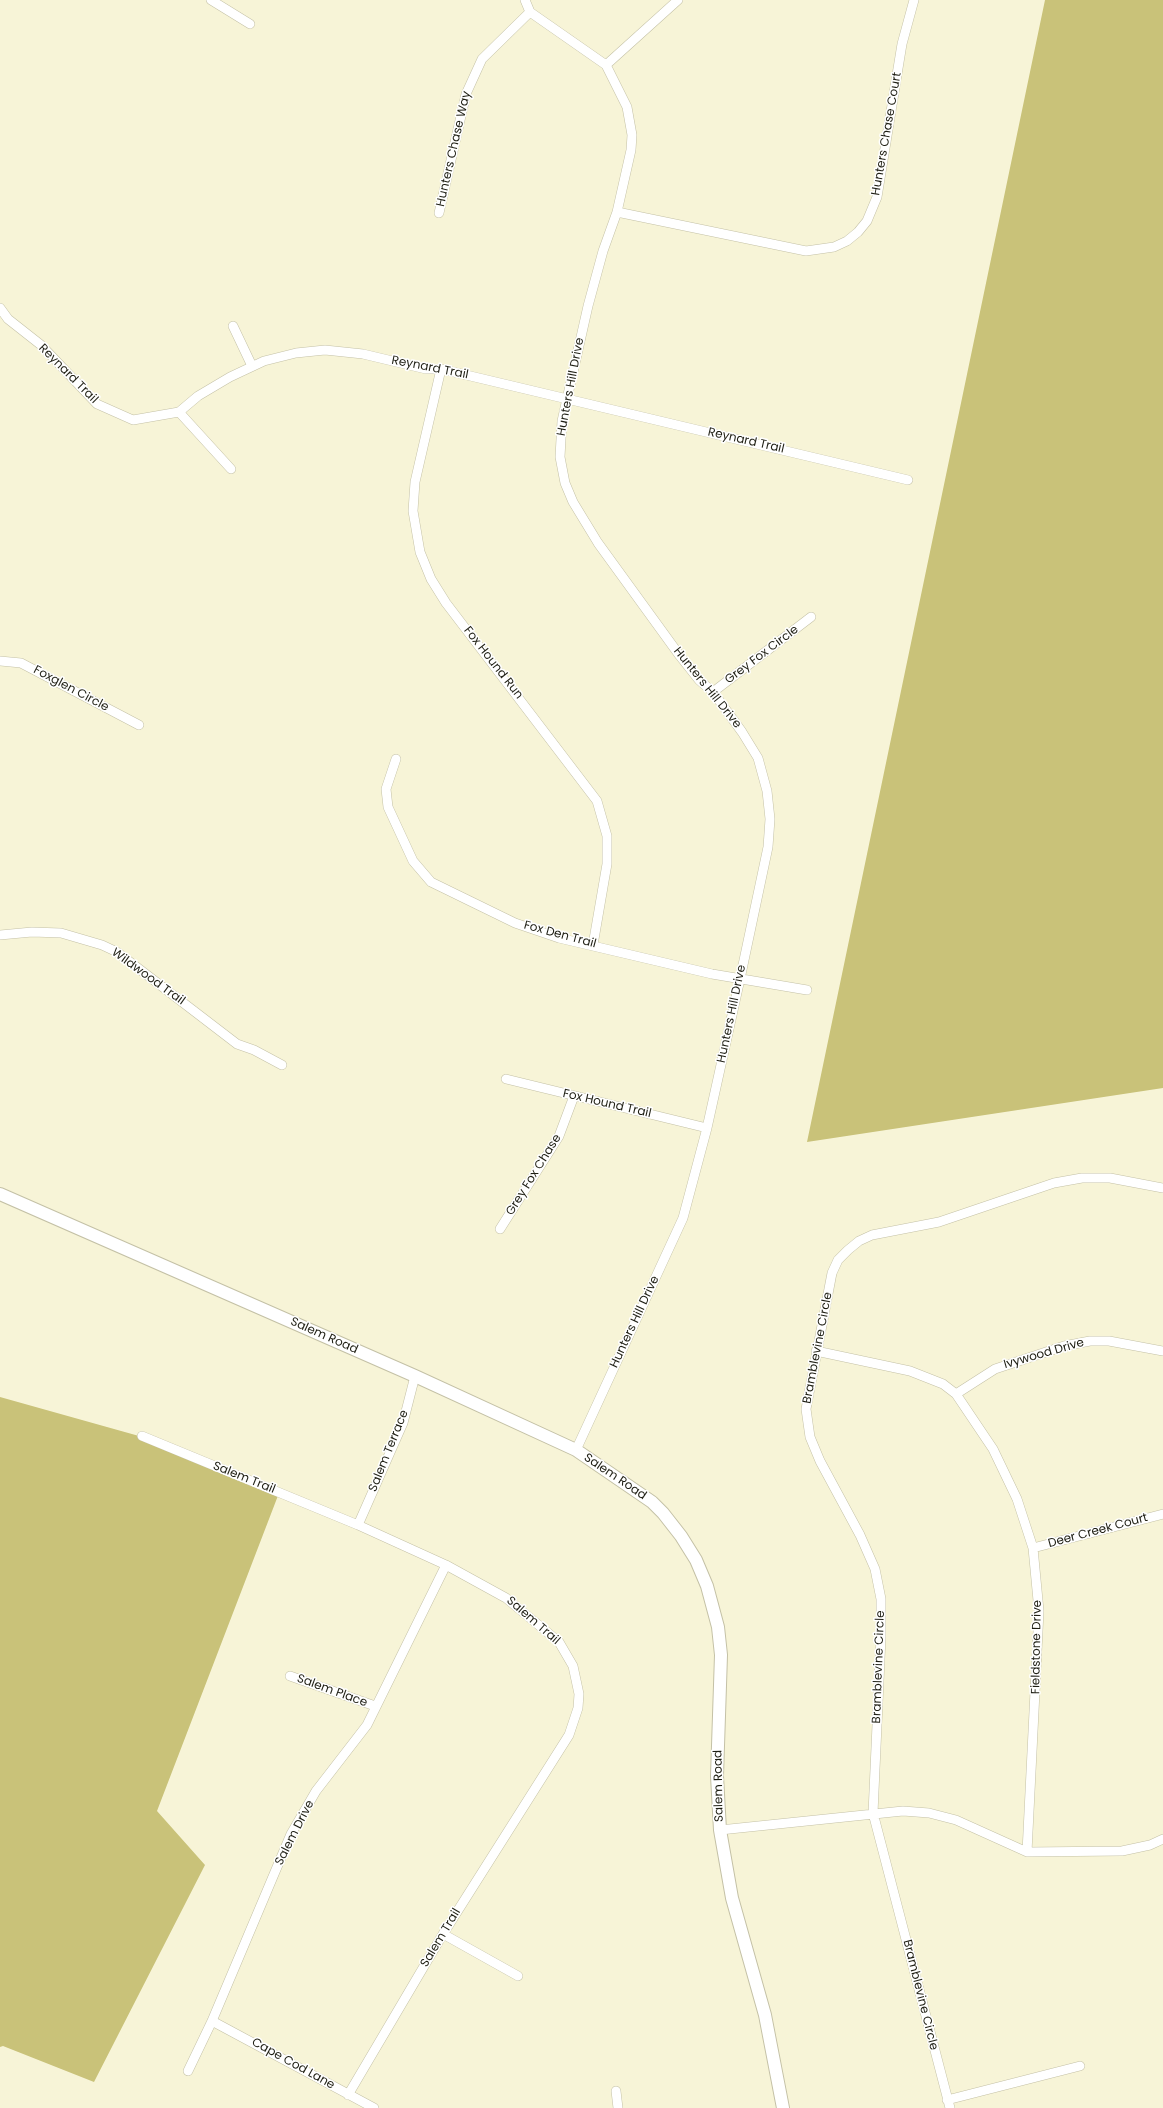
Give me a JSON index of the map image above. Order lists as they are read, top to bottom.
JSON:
{
  "streets": {
    "street": [
      "Hunters Chase Court",
      "Hunters Chase Way",
      "Reynard Trail",
      "Hunters Hill Drive",
      "Grey Fox Circle",
      "Fox Hound Run",
      "Foxglen Circle",
      "Fox Den Trail",
      "Wildwood Trail",
      "Fox Hound Trail",
      "Grey Fox Chase",
      "Salem Road",
      "Bramblevine Circle",
      "Ivywood Drive",
      "Salem Terrace",
      "Salem Trail",
      "Deer Creek Court",
      "Fieldstone Drive",
      "Salem Place",
      "Salem Drive",
      "Cape Cod Lane"
    ]
  },
  "crossings": [
    ["Hunters Chase Court", "Hunters Hill Drive"],
    ["Hunters Chase Way", "Hunters Hill Drive"],
    ["Reynard Trail", "Hunters Hill Drive"],
    ["Reynard Trail", "Fox Hound Run"],
    ["Hunters Hill Drive", "Grey Fox Circle"],
    ["Hunters Hill Drive", "Fox Den Trail"],
    ["Hunters Hill Drive", "Fox Hound Trail"],
    ["Hunters Hill Drive", "Salem Road"],
    ["Fox Hound Run", "Fox Den Trail"],
    ["Fox Hound Trail", "Grey Fox Chase"],
    ["Salem Road", "Salem Terrace"],
    ["Bramblevine Circle", "Fieldstone Drive"],
    ["Ivywood Drive", "Fieldstone Drive"],
    ["Salem Terrace", "Salem Trail"],
    ["Salem Trail", "Salem Drive"],
    ["Salem Trail", "Cape Cod Lane"],
    ["Deer Creek Court", "Fieldstone Drive"],
    ["Salem Place", "Salem Drive"],
    ["Salem Drive", "Cape Cod Lane"]
  ]
}
